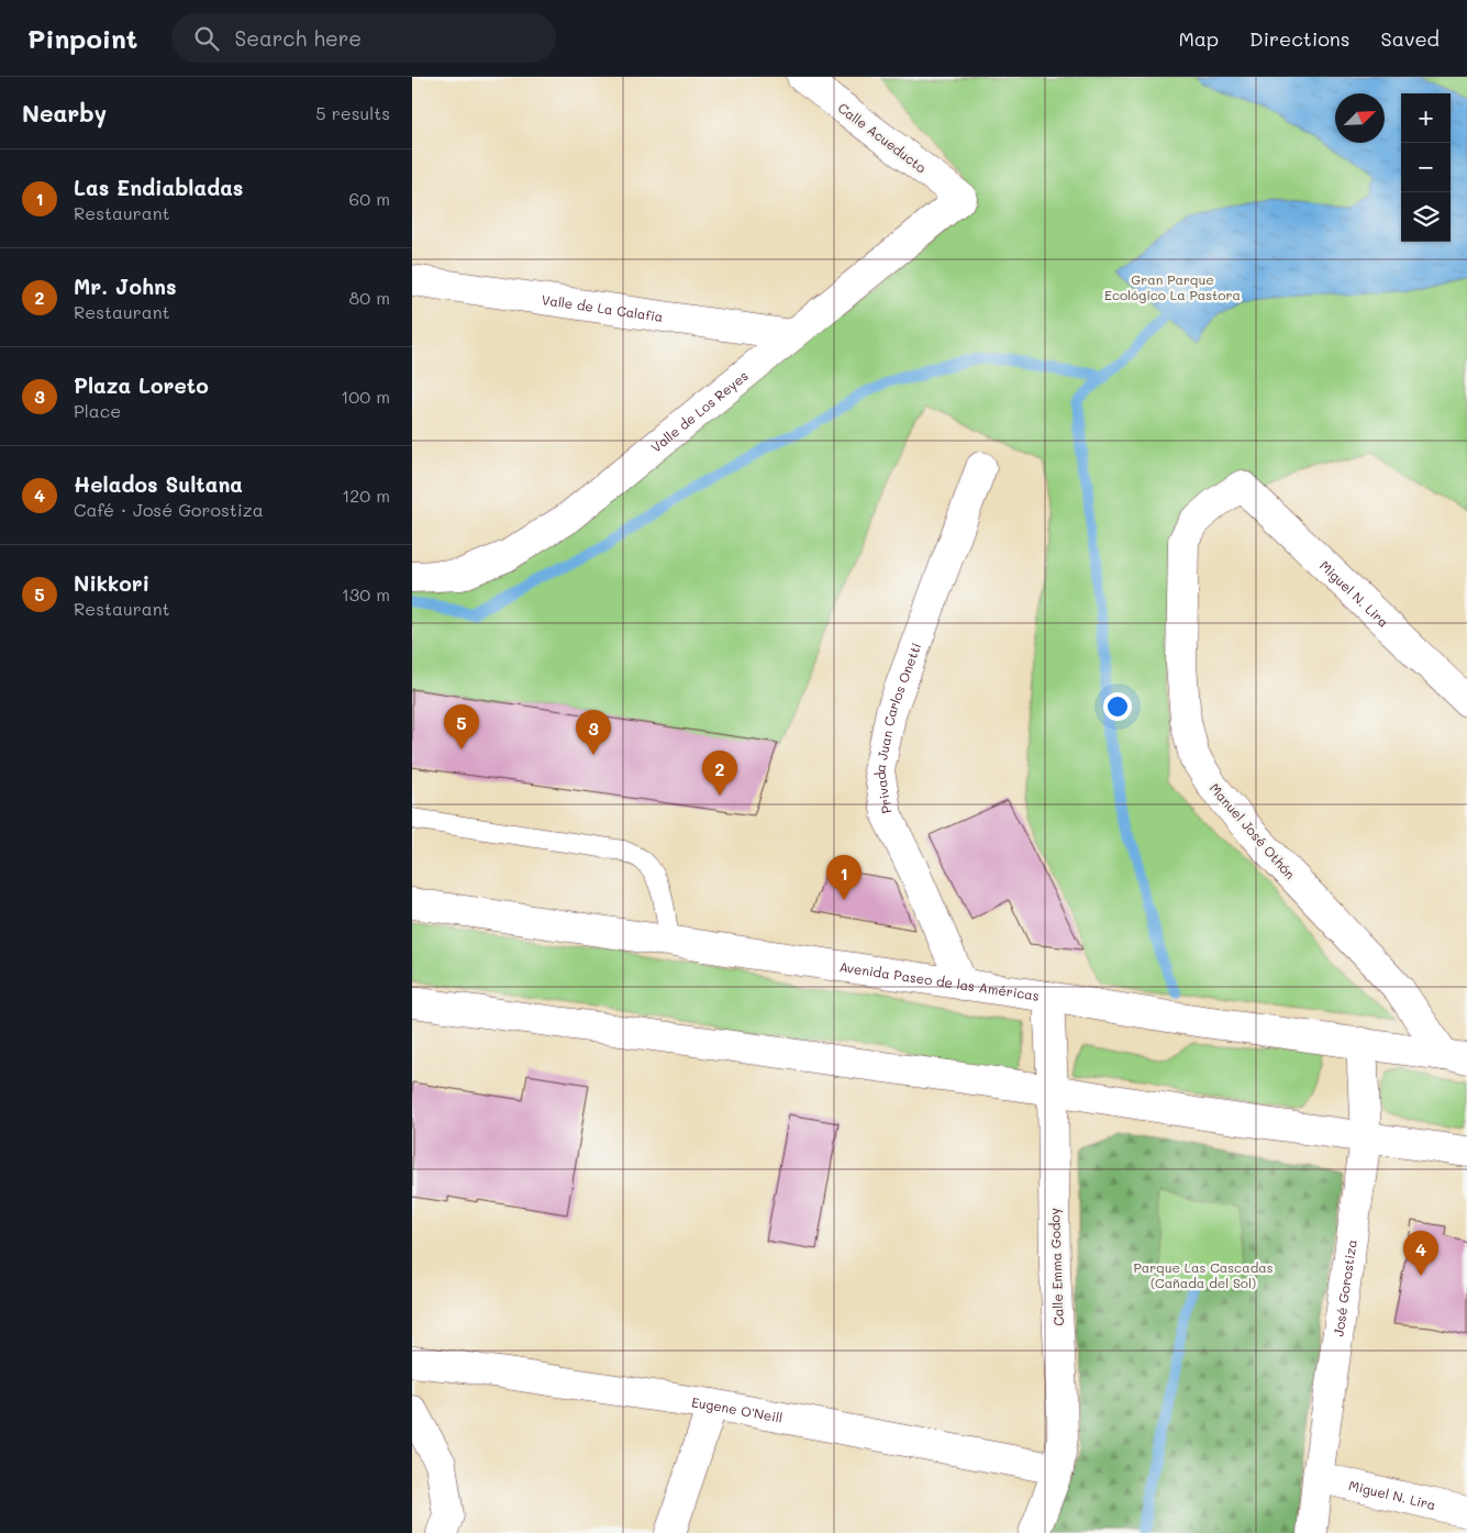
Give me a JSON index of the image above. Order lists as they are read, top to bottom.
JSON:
{
  "streets": {
    "street": [
      "Calle Acueducto",
      "Valle de La Calafia",
      "Valle de Los Reyes",
      "Miguel N. Lira",
      "Privada Juan Carlos Onetti",
      "Manuel José Othón",
      "Avenida Paseo de las Américas",
      "Calle Emma Godoy",
      "José Gorostiza",
      "Eugene O'Neill"
    ]
  },
  "crossings": [
    ["Calle Acueducto", "Valle de Los Reyes"],
    ["Valle de La Calafia", "Valle de Los Reyes"],
    ["Miguel N. Lira", "Manuel José Othón"],
    ["Miguel N. Lira", "José Gorostiza"],
    ["Privada Juan Carlos Onetti", "Avenida Paseo de las Américas"],
    ["Manuel José Othón", "Avenida Paseo de las Américas"],
    ["Avenida Paseo de las Américas", "Calle Emma Godoy"],
    ["Avenida Paseo de las Américas", "José Gorostiza"],
    ["Calle Emma Godoy", "Eugene O'Neill"]
  ],
  "parks": ["Gran Parque Ecológico La Pastora", "Parque Las Cascadas (Cañada del Sol)"],
  "north": "top right",
  "page": {
    "header": "Pinpoint",
    "search": "Search here",
    "nav": ["Map", "Directions", "Saved"],
    "heading": ["Nearby", "5 results"],
    "map_buttons": ["+", "−"],
    "list": [
      {
        "mark": "1",
        "name": "Las Endiabladas",
        "note": "Restaurant",
        "value": "60 m"
      },
      {
        "mark": "2",
        "name": "Mr. Johns",
        "note": "Restaurant",
        "value": "80 m"
      },
      {
        "mark": "3",
        "name": "Plaza Loreto",
        "note": "Place",
        "value": "100 m"
      },
      {
        "mark": "4",
        "name": "Helados Sultana",
        "note": "Café · José Gorostiza",
        "value": "120 m"
      },
      {
        "mark": "5",
        "name": "Nikkori",
        "note": "Restaurant",
        "value": "130 m"
      }
    ],
    "pins": [
      "5",
      "3",
      "2",
      "1",
      "4"
    ]
  }
}
